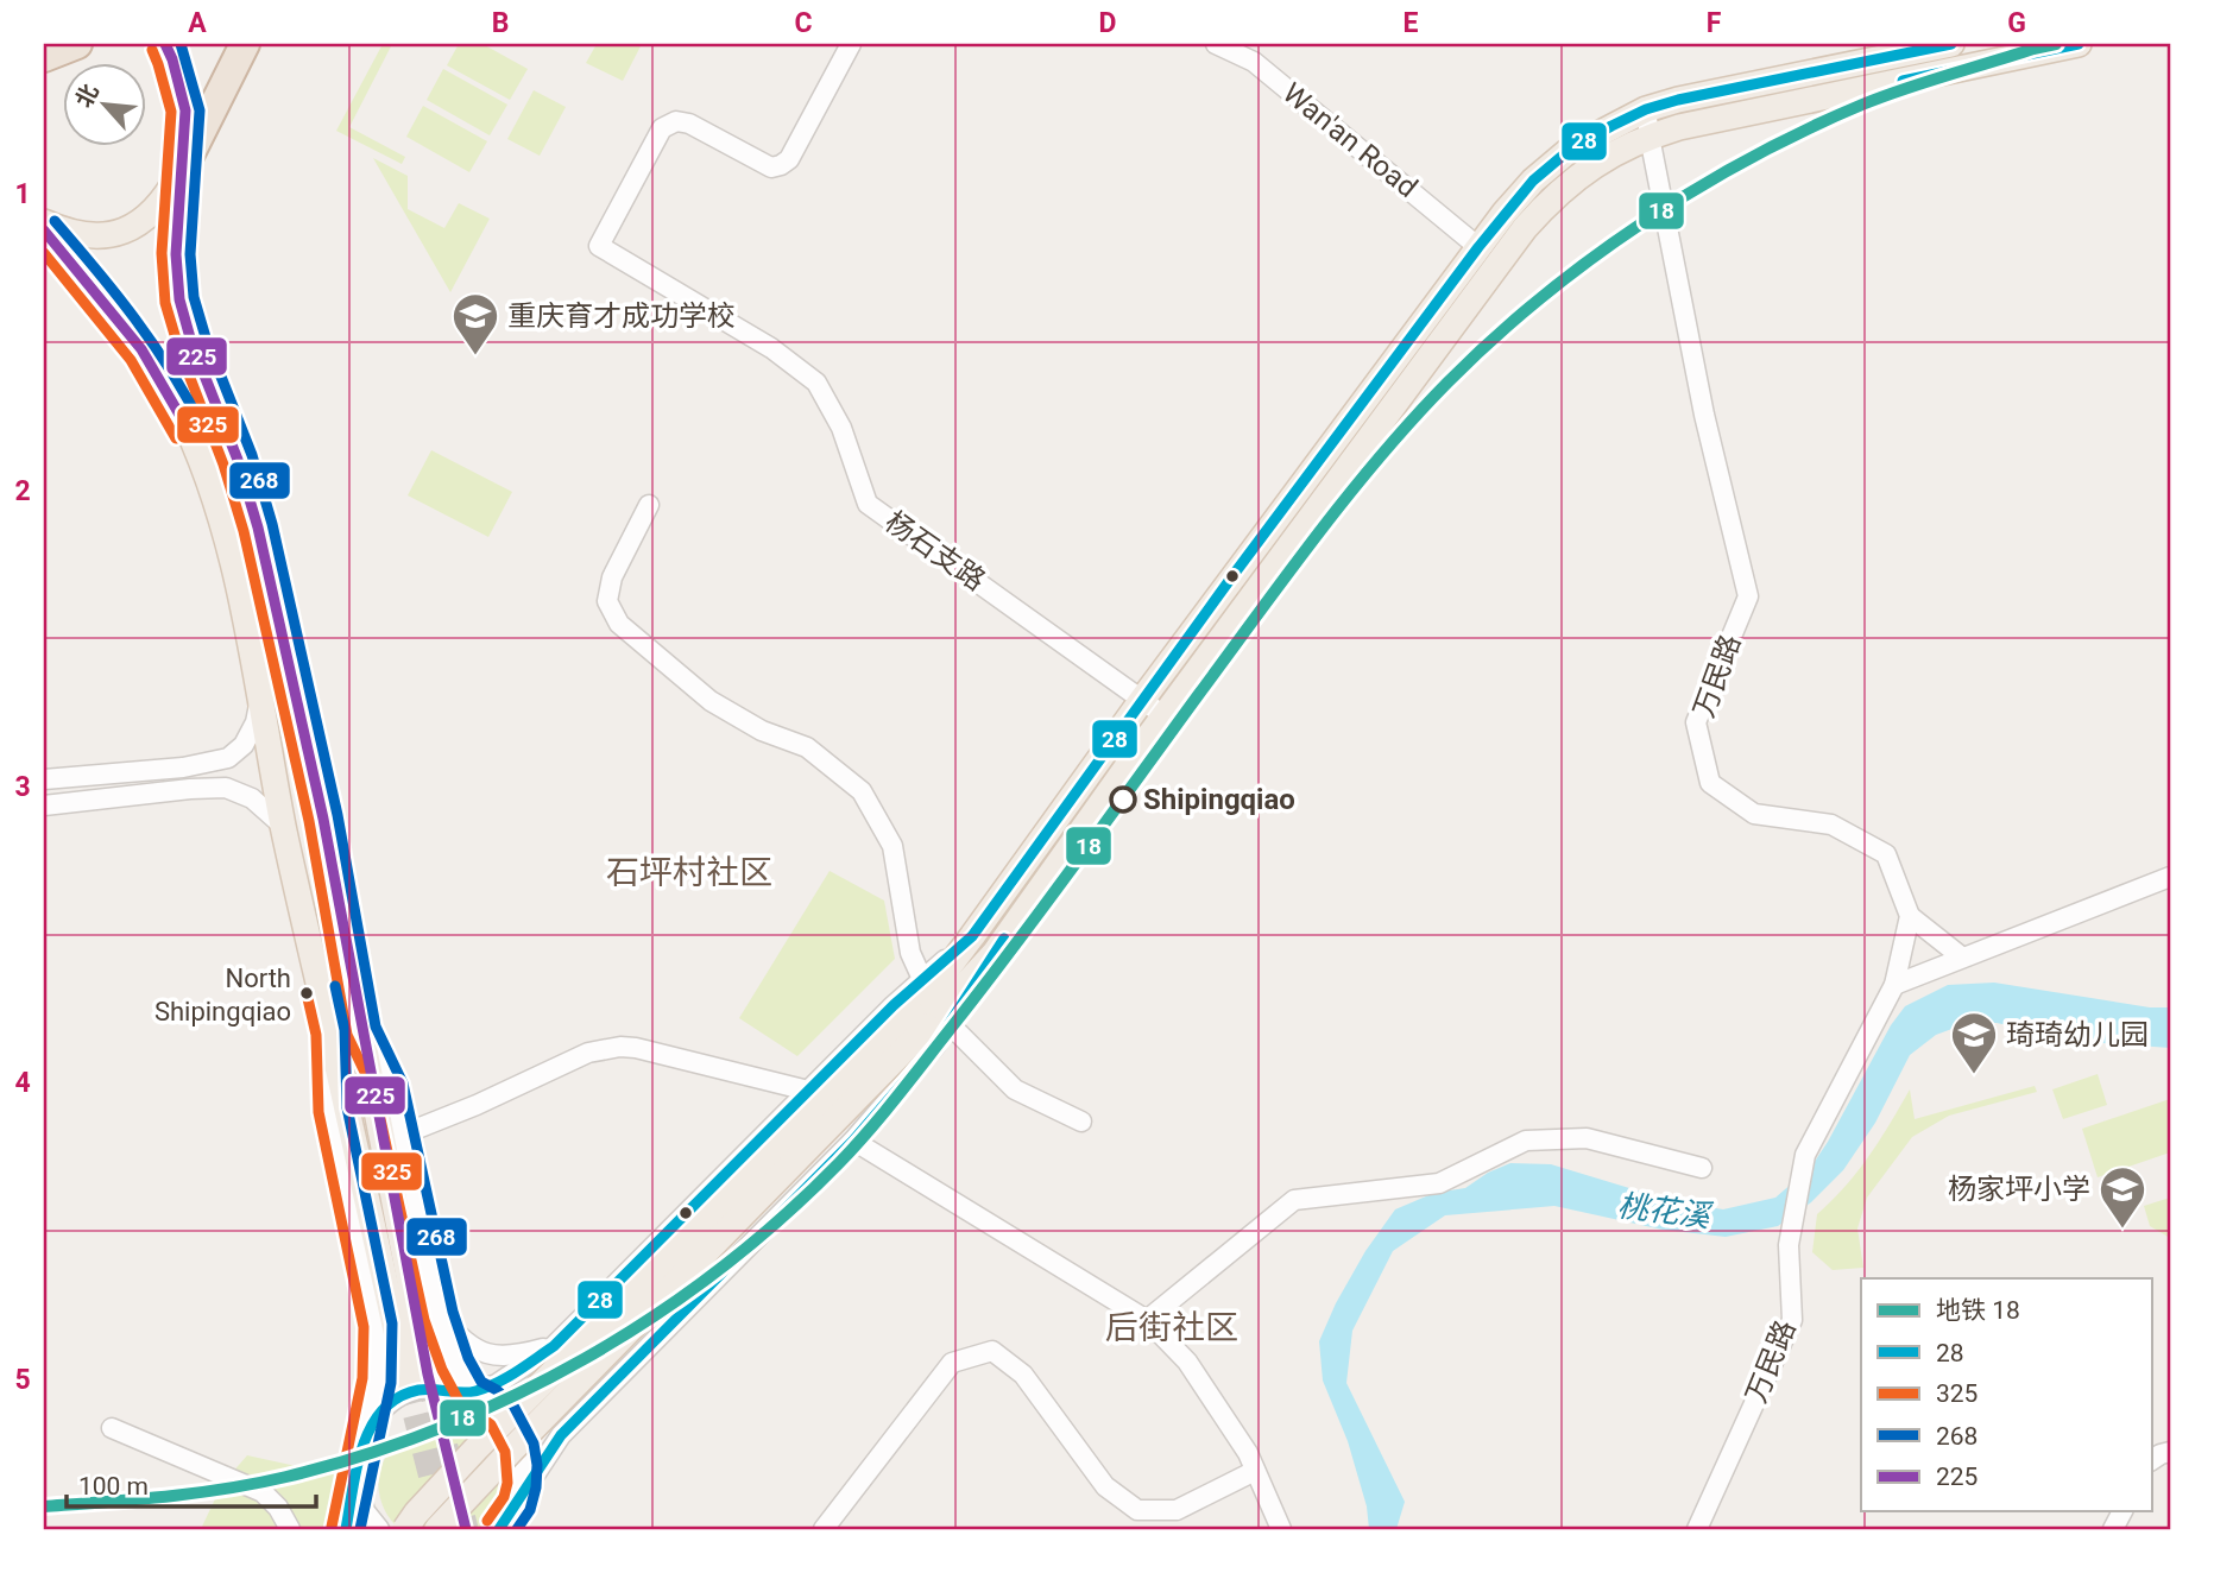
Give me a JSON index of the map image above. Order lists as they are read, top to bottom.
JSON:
{
  "streets": {
    "street": ["Wan'an Road", "杨石支路", "万民路"]
  },
  "districts": ["石坪村社区", "后街社区"],
  "water": ["桃花溪"],
  "places": {
    "school or university": ["重庆育才成功学校", "琦琦幼儿园", "杨家坪小学"],
    "other": ["Shipingqiao", "North Shipingqiao"]
  },
  "lines": [
    "metro line 18",
    "transit line 28",
    "transit line 268",
    "transit line 225",
    "transit line 325"
  ],
  "legend": [
    "地铁 18",
    "28",
    "325",
    "268",
    "225"
  ],
  "scale_bar": "100 m",
  "north": "top left",
  "grid": {
    "columns": [
      "A",
      "B",
      "C",
      "D",
      "E",
      "F",
      "G"
    ],
    "rows": [
      "1",
      "2",
      "3",
      "4",
      "5"
    ]
  }
}
